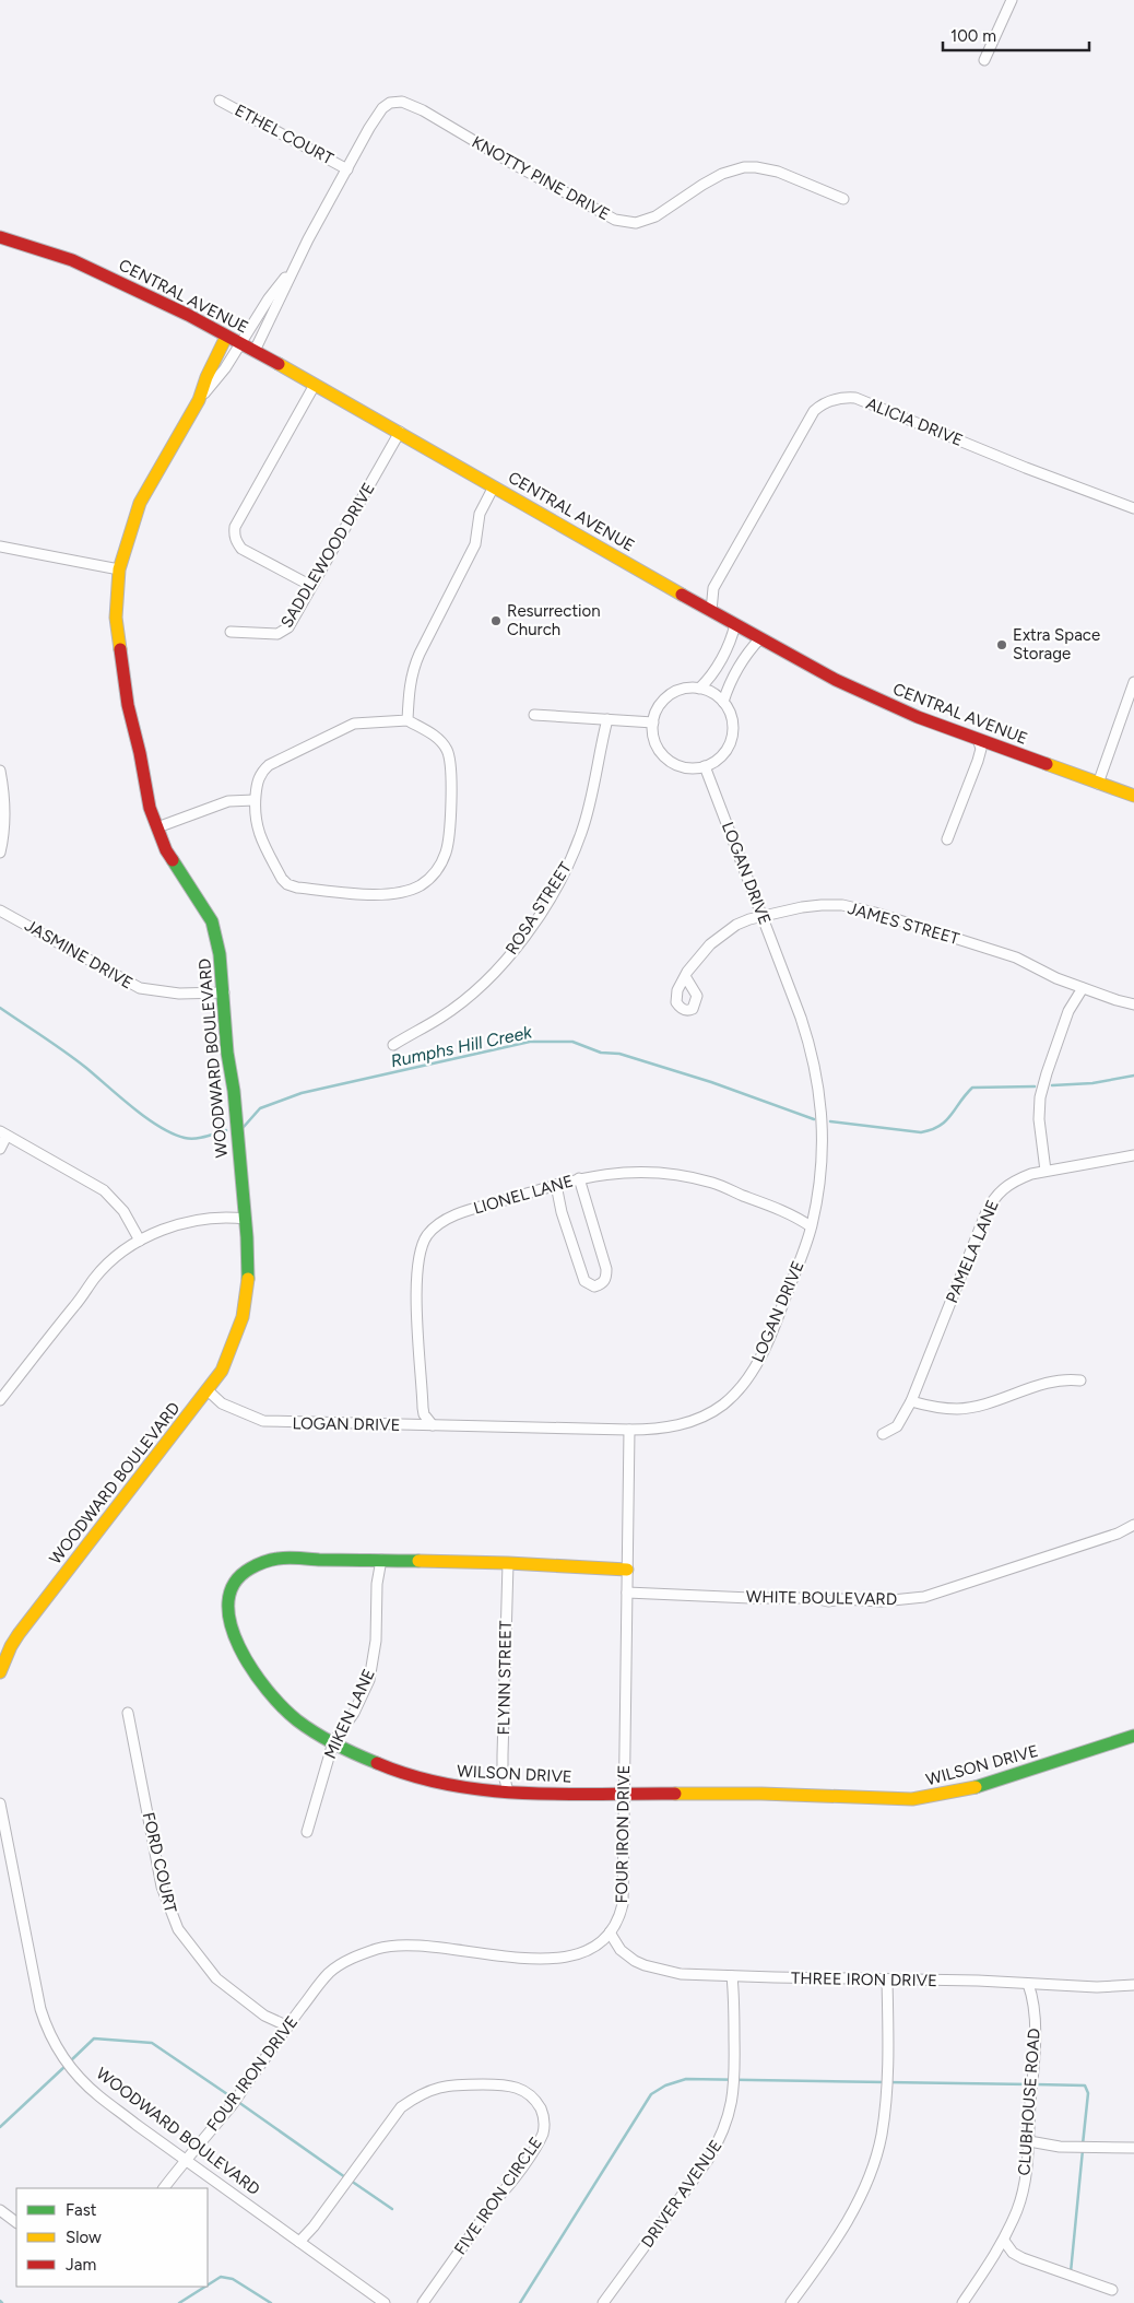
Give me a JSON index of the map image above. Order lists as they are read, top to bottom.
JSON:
{
  "streets": {
    "street": [
      "ETHEL COURT",
      "KNOTTY PINE DRIVE",
      "CENTRAL AVENUE",
      "ALICIA DRIVE",
      "SADDLEWOOD DRIVE",
      "LOGAN DRIVE",
      "ROSA STREET",
      "JAMES STREET",
      "JASMINE DRIVE",
      "WOODWARD BOULEVARD",
      "LIONEL LANE",
      "PAMELA LANE",
      "WHITE BOULEVARD",
      "FLYNN STREET",
      "MIKEN LANE",
      "WILSON DRIVE",
      "FOUR IRON DRIVE",
      "FORD COURT",
      "THREE IRON DRIVE",
      "CLUBHOUSE ROAD",
      "DRIVER AVENUE",
      "FIVE IRON CIRCLE"
    ]
  },
  "crossings": [
    ["ETHEL COURT", "KNOTTY PINE DRIVE"],
    ["CENTRAL AVENUE", "ALICIA DRIVE"],
    ["CENTRAL AVENUE", "SADDLEWOOD DRIVE"],
    ["CENTRAL AVENUE", "WOODWARD BOULEVARD"],
    ["LOGAN DRIVE", "JAMES STREET"],
    ["LOGAN DRIVE", "WOODWARD BOULEVARD"],
    ["LOGAN DRIVE", "LIONEL LANE"],
    ["LOGAN DRIVE", "FOUR IRON DRIVE"],
    ["JASMINE DRIVE", "WOODWARD BOULEVARD"],
    ["WOODWARD BOULEVARD", "FOUR IRON DRIVE"],
    ["WOODWARD BOULEVARD", "FIVE IRON CIRCLE"],
    ["WHITE BOULEVARD", "FOUR IRON DRIVE"],
    ["FLYNN STREET", "WILSON DRIVE"],
    ["MIKEN LANE", "WILSON DRIVE"],
    ["WILSON DRIVE", "FOUR IRON DRIVE"],
    ["FOUR IRON DRIVE", "FORD COURT"],
    ["FOUR IRON DRIVE", "THREE IRON DRIVE"],
    ["THREE IRON DRIVE", "CLUBHOUSE ROAD"],
    ["THREE IRON DRIVE", "DRIVER AVENUE"]
  ],
  "water": ["Rumphs Hill Creek"],
  "places": ["Resurrection Church", "Extra Space Storage"],
  "legend": ["Fast", "Slow", "Jam"],
  "scale_bar": "100 m"
}
